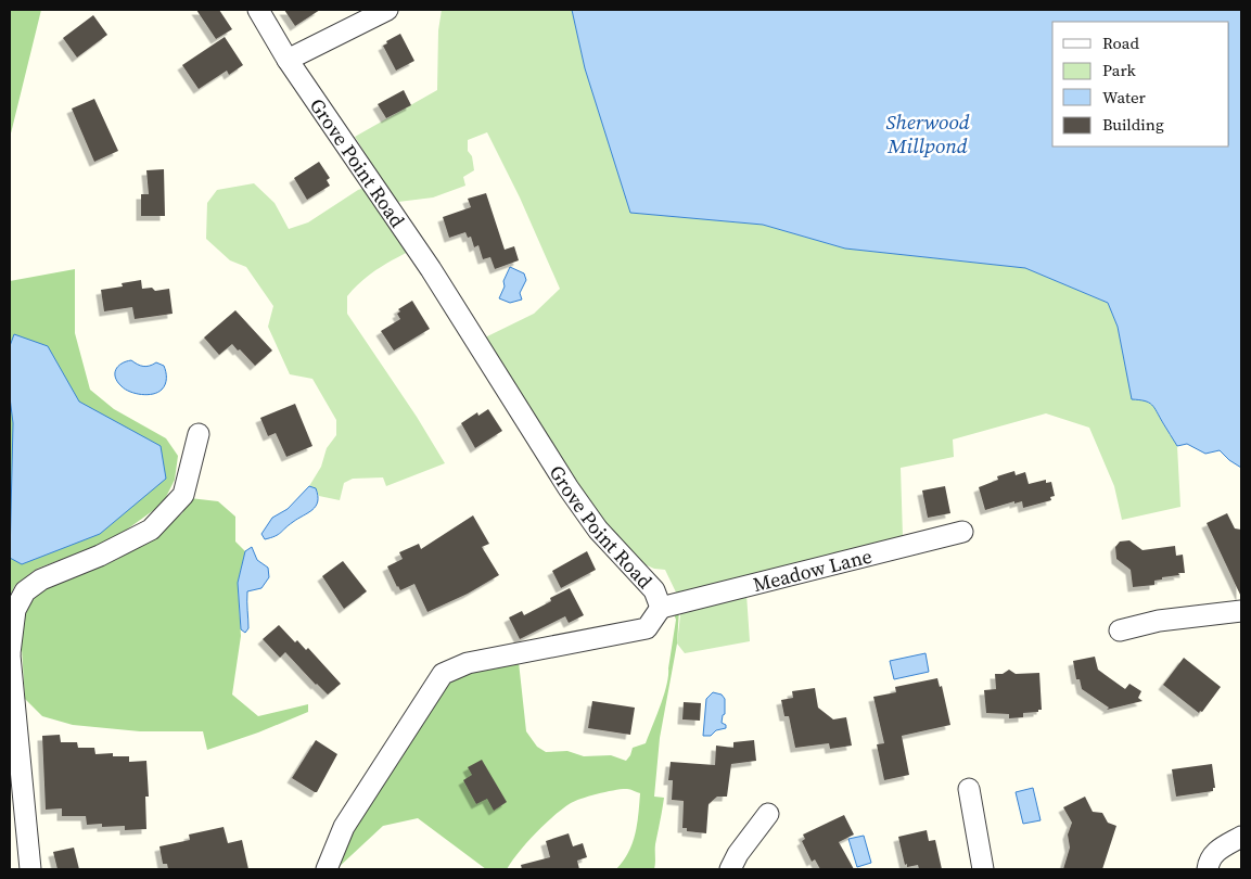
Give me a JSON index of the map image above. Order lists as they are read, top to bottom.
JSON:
{
  "streets": {
    "street": ["Grove Point Road", "Meadow Lane"]
  },
  "crossings": [
    ["Grove Point Road", "Meadow Lane"]
  ],
  "water": ["Sherwood Millpond"],
  "legend": [
    "Road",
    "Park",
    "Water",
    "Building"
  ]
}
